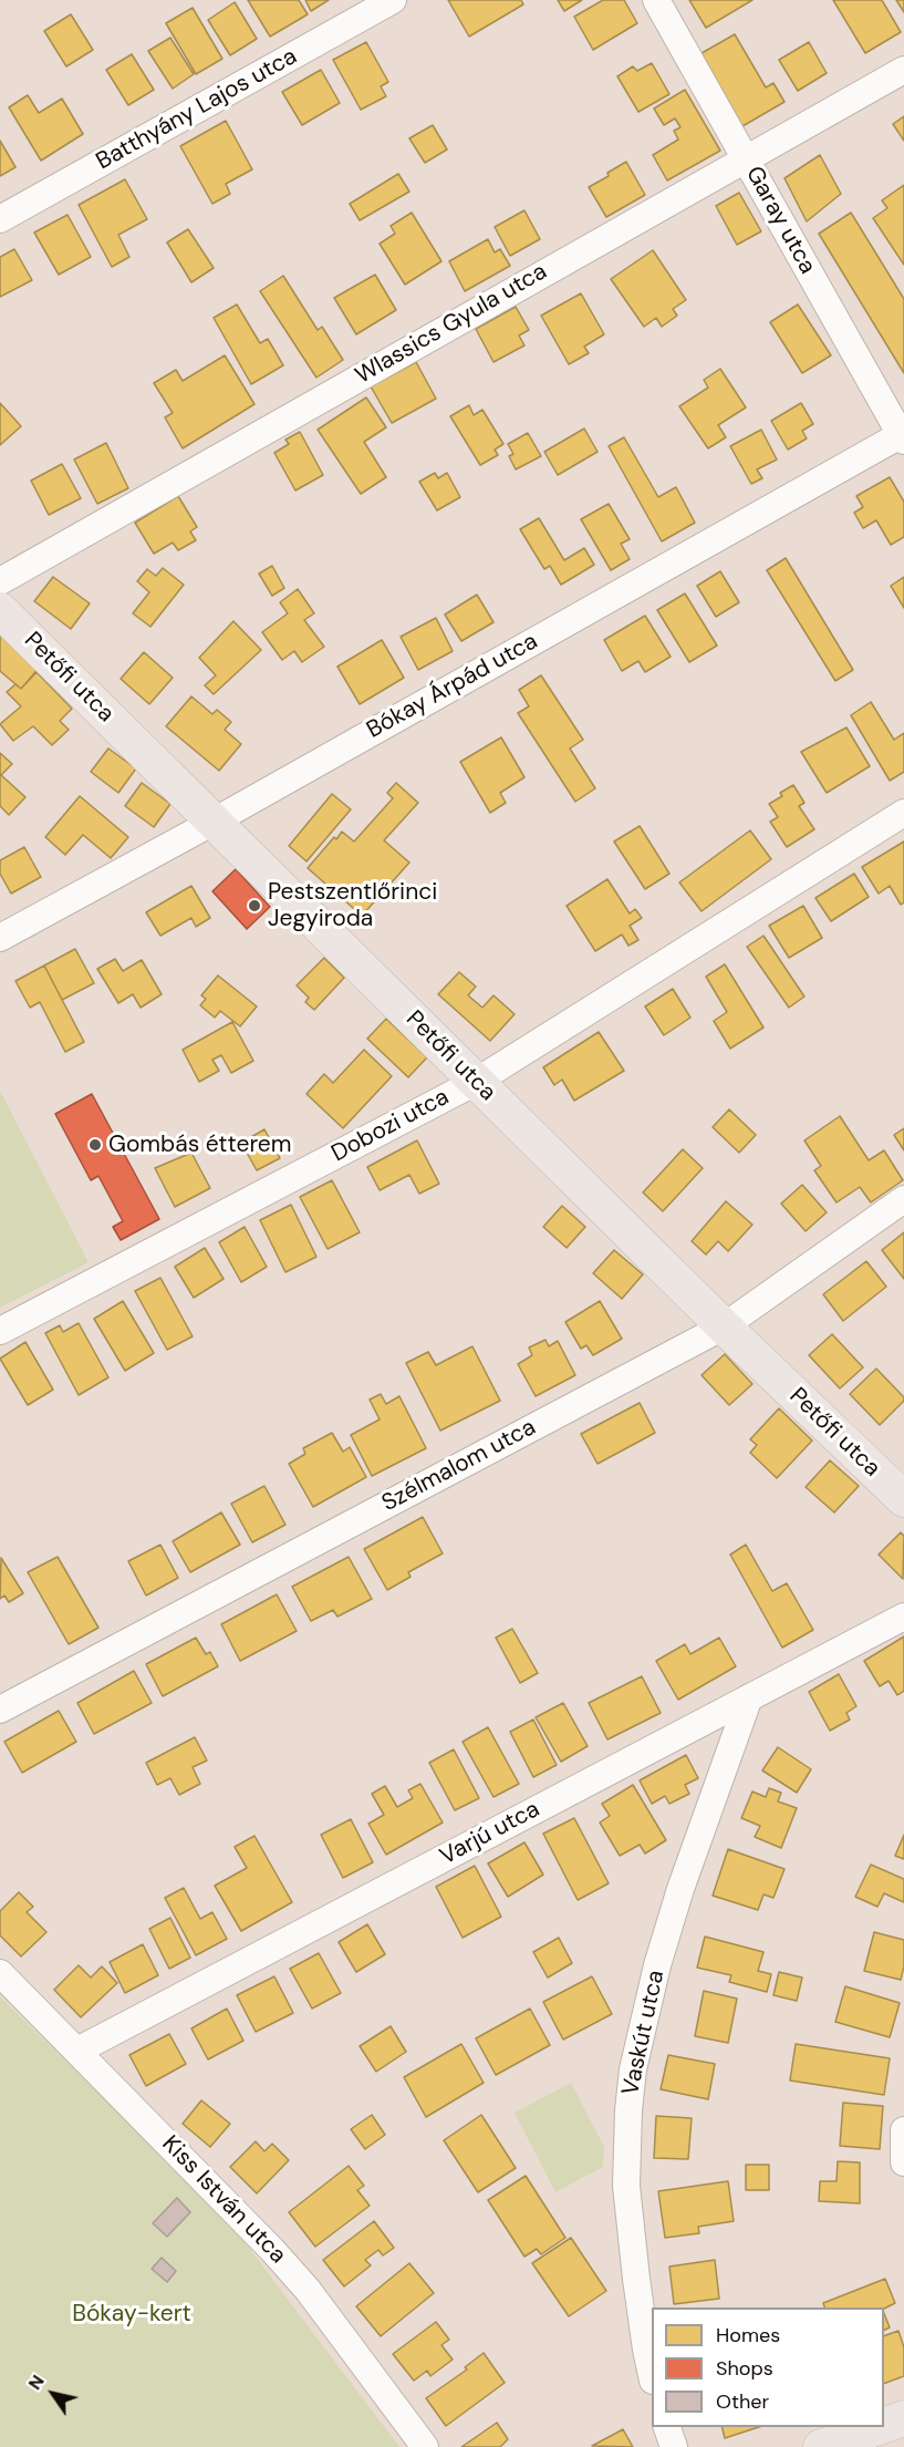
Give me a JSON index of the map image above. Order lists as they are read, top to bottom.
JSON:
{
  "streets": {
    "main road": ["Petőfi utca"],
    "street": [
      "Batthyány Lajos utca",
      "Garay utca",
      "Wlassics Gyula utca",
      "Bókay Árpád utca",
      "Dobozi utca",
      "Szélmalom utca",
      "Varjú utca",
      "Vaskút utca",
      "Kiss István utca"
    ]
  },
  "crossings": [
    ["Garay utca", "Wlassics Gyula utca"],
    ["Garay utca", "Bókay Árpád utca"],
    ["Petőfi utca", "Bókay Árpád utca"],
    ["Petőfi utca", "Dobozi utca"],
    ["Petőfi utca", "Szélmalom utca"],
    ["Varjú utca", "Vaskút utca"],
    ["Varjú utca", "Kiss István utca"]
  ],
  "parks": ["Bókay-kert"],
  "places": ["Pestszentlőrinci Jegyiroda", "Gombás étterem"],
  "legend": ["Homes", "Shops", "Other"],
  "north": "top left"
}
